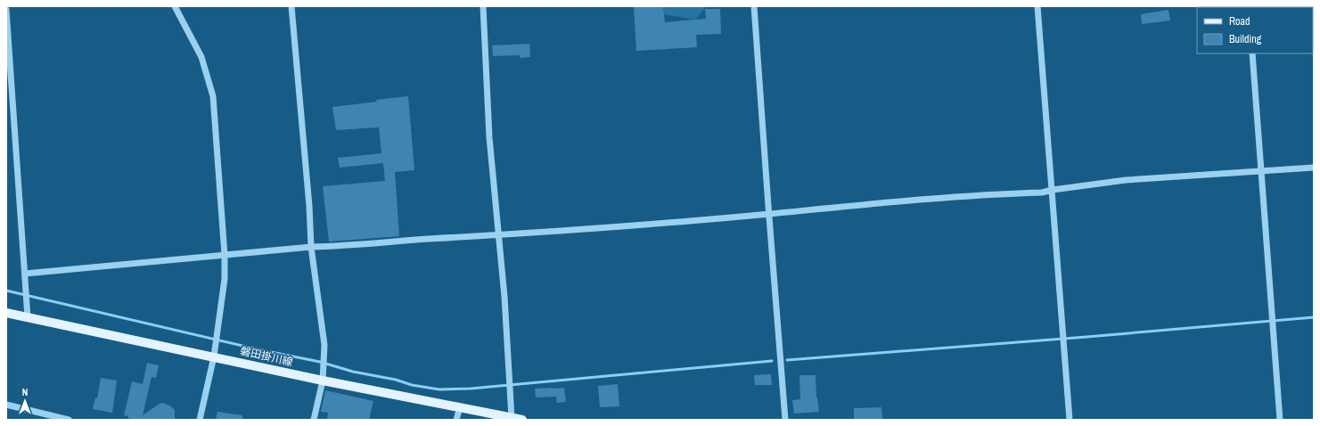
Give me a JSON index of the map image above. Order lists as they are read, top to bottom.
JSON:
{
  "streets": {
    "main road": ["磐田掛川線"]
  },
  "legend": ["Road", "Building"],
  "north": "top"
}
